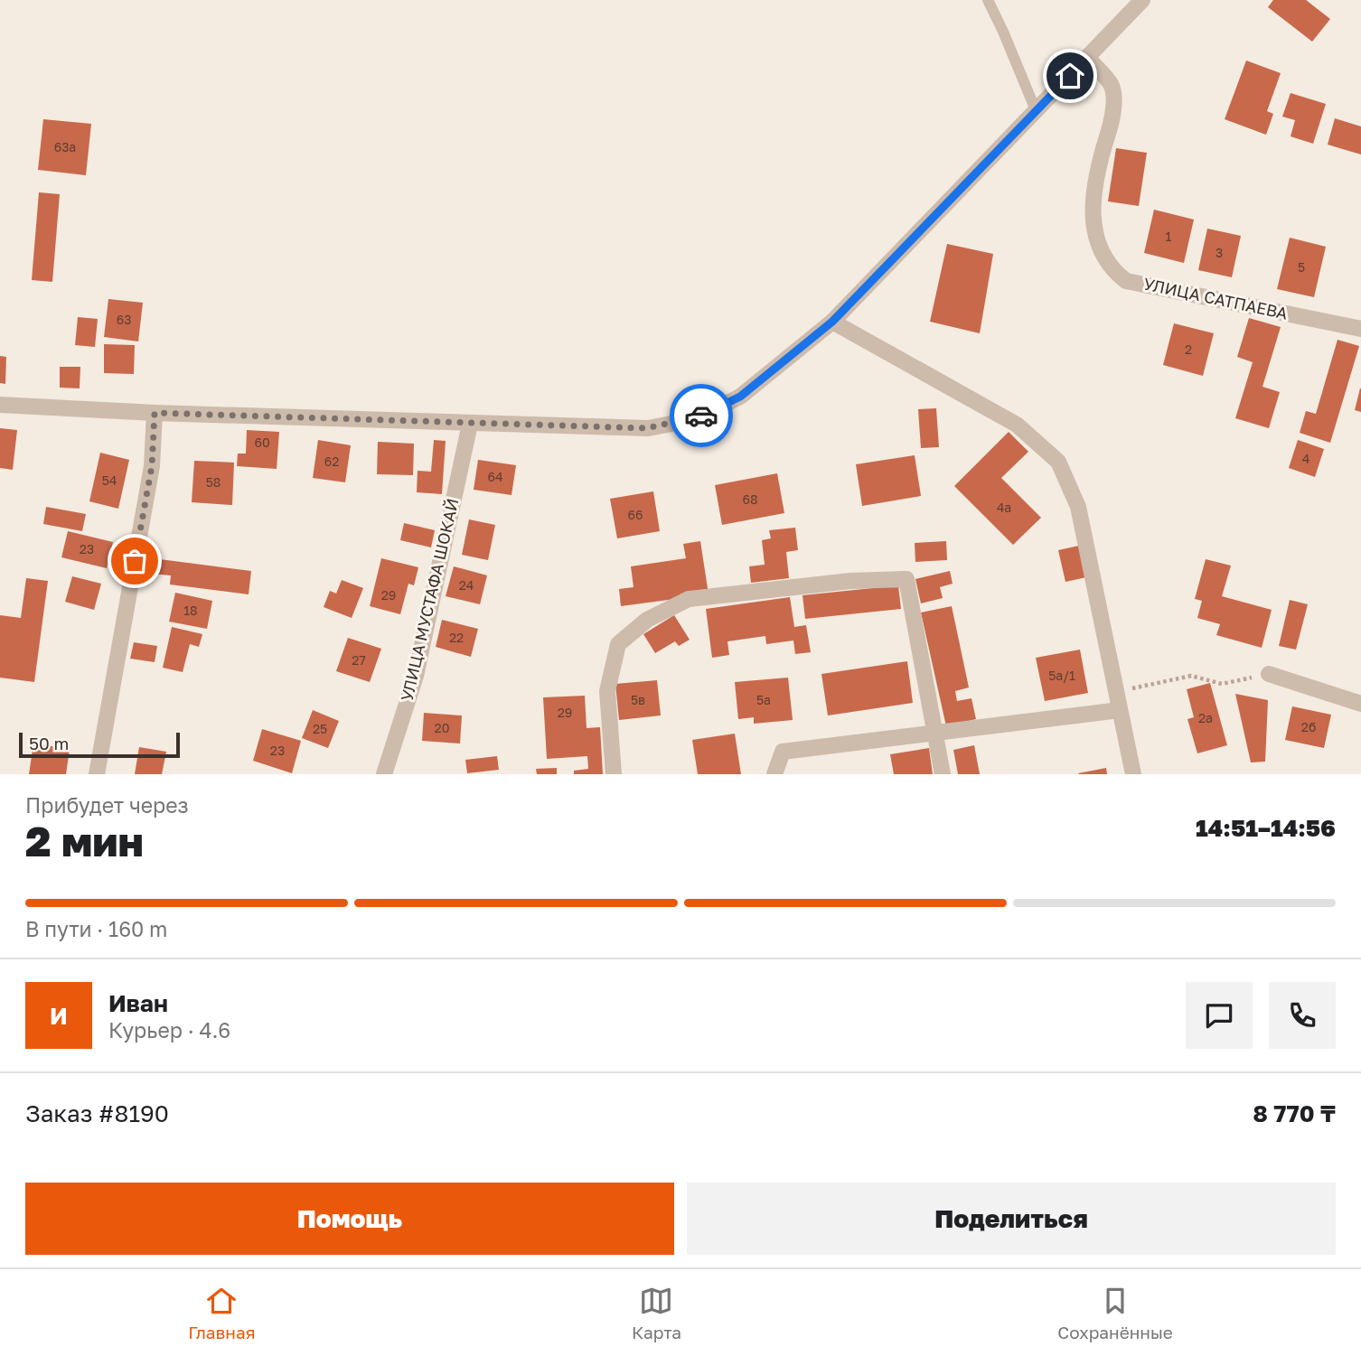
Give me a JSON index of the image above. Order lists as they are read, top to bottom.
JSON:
{
  "streets": {
    "street": ["УЛИЦА САТПАЕВА", "УЛИЦА МУСТАФА ШОКАЙ"]
  },
  "house_numbers": [
    "63а",
    "1",
    "3",
    "5",
    "63",
    "2",
    "60",
    "4",
    "62",
    "64",
    "54",
    "58",
    "68",
    "4а",
    "66",
    "23",
    "24",
    "29",
    "18",
    "22",
    "27",
    "5а/1",
    "5в",
    "5а",
    "29",
    "2а",
    "2б",
    "20",
    "25",
    "23"
  ],
  "scale_bar": "50 m",
  "page": {
    "scale": "50 m",
    "heading": ["2 мин", "Прибудет через", "14:51–14:56"],
    "panel": [
      "Иван",
      "Курьер · 4.6",
      "Заказ #8190",
      "8 770 ₸"
    ],
    "bar": "В пути · 160 m",
    "round": "И",
    "buttons": ["Помощь", "Поделиться"],
    "tabs": ["Главная", "Карта", "Сохранённые"]
  }
}
